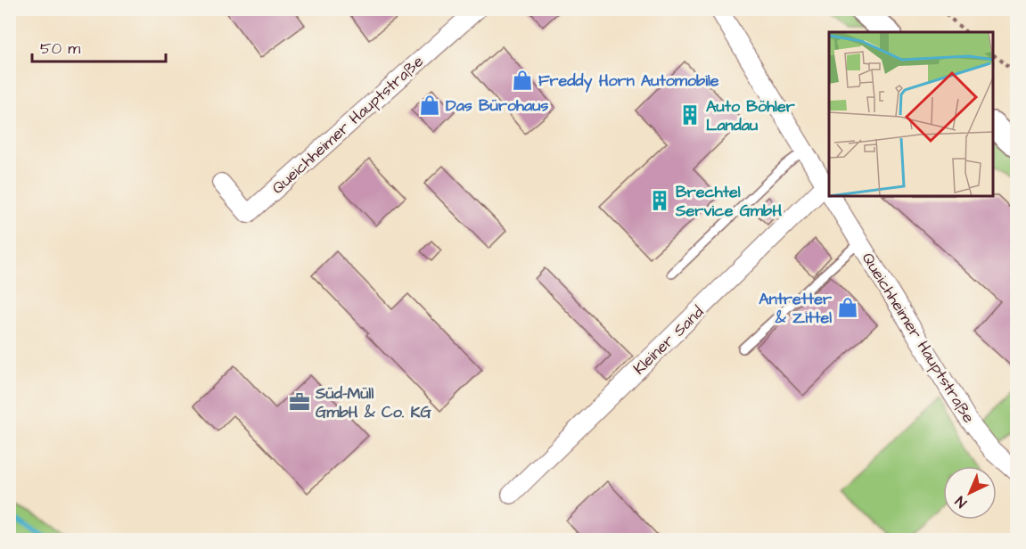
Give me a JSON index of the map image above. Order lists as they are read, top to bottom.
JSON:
{
  "streets": {
    "street": ["Queichheimer Hauptstraße", "Kleiner Sand"]
  },
  "crossings": [
    ["Queichheimer Hauptstraße", "Kleiner Sand"]
  ],
  "places": {
    "shop": ["Freddy Horn Automobile", "Das Bürohaus", "Antretter & Zittel"],
    "building": ["Auto Böhler Landau", "Brechtel Service GmbH"],
    "office": ["Süd-Müll GmbH & Co. KG"]
  },
  "scale_bar": "50 m",
  "north": "bottom left"
}
